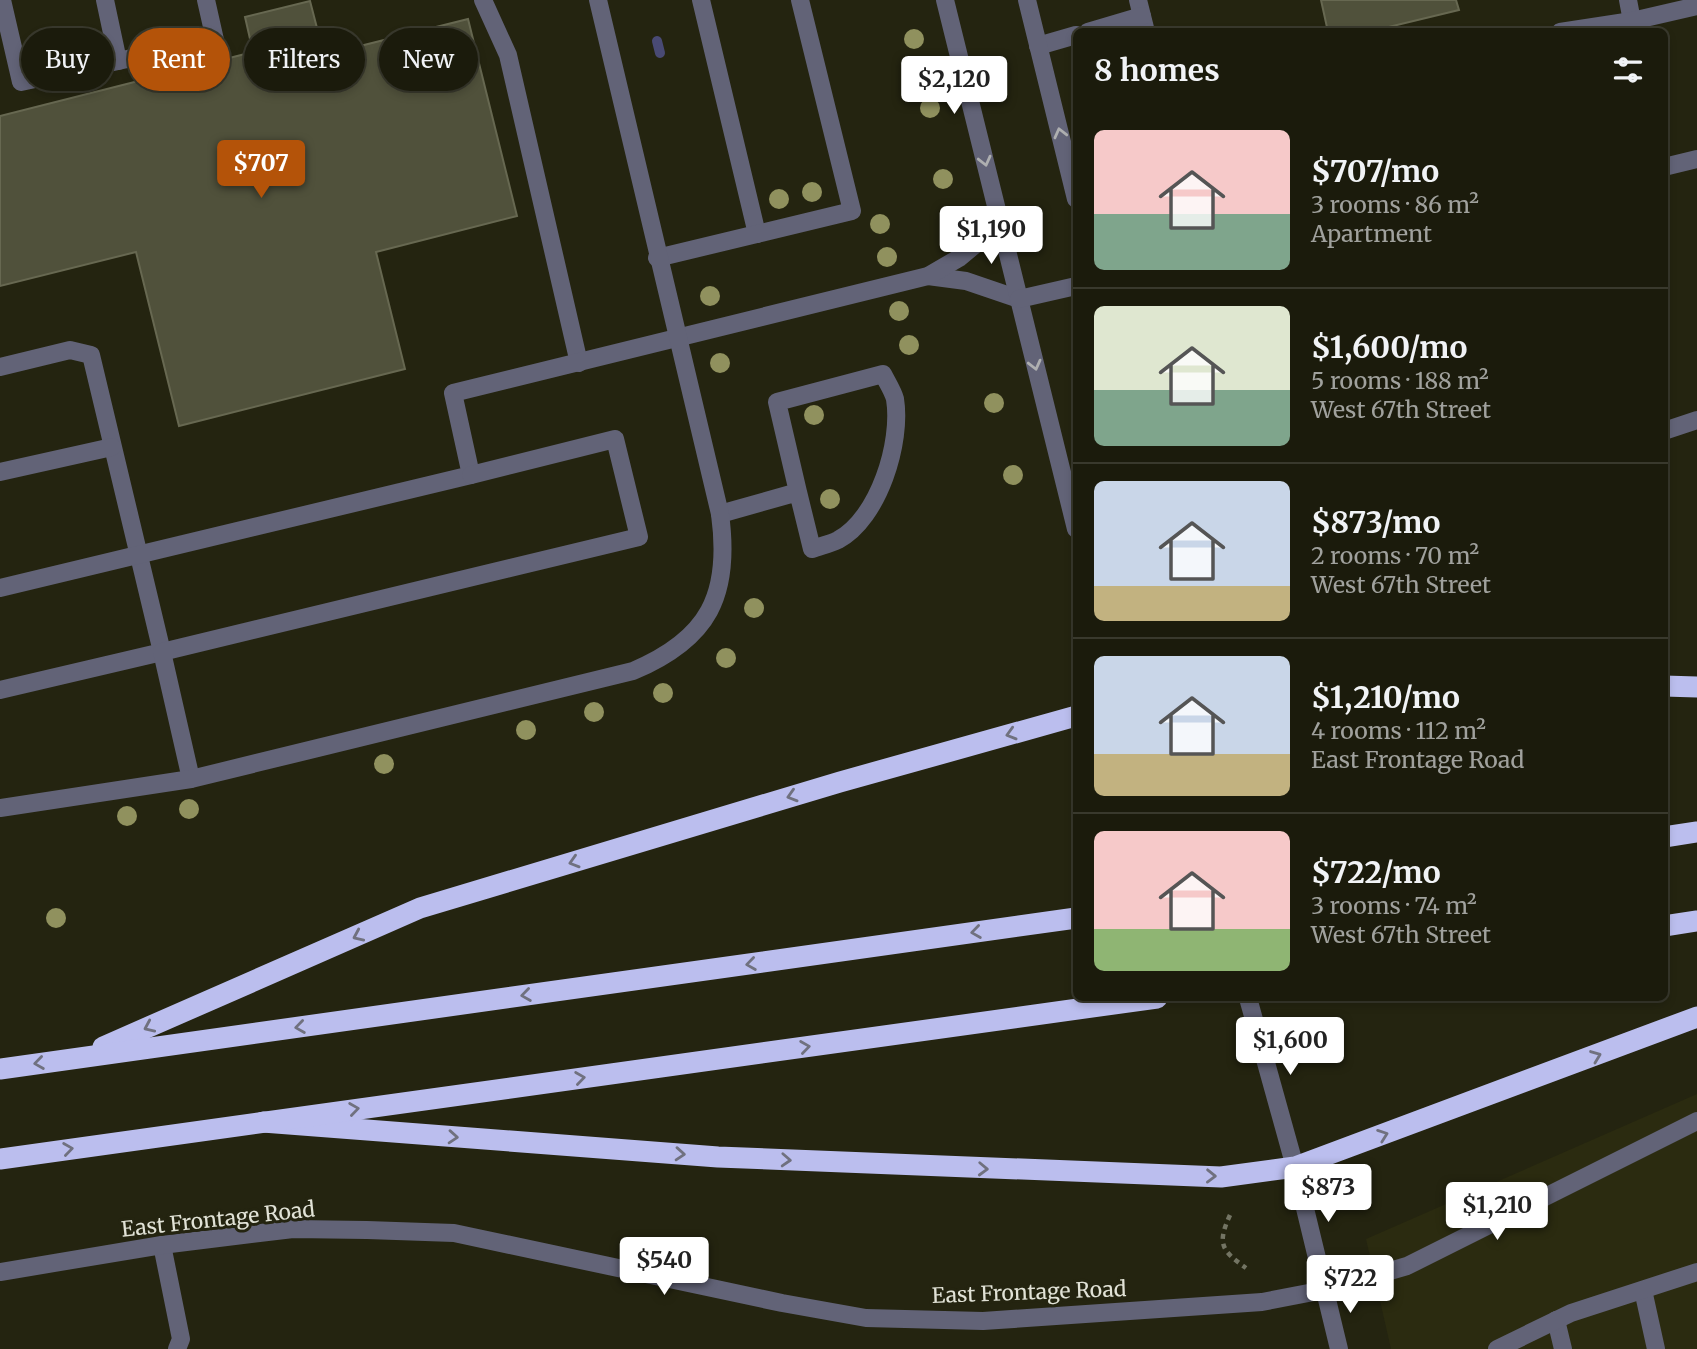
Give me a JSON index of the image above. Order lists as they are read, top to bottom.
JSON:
{
  "streets": {
    "street": ["East Frontage Road"]
  },
  "page": {
    "chip": [
      "Buy",
      "Rent",
      "Filters",
      "New"
    ],
    "heading": "8 homes",
    "price": [
      "$2,120",
      "$707",
      "$1,190",
      "$1,600",
      "$873",
      "$1,210",
      "$540",
      "$722"
    ],
    "list": [
      {
        "name": "$707/mo",
        "note": "3 rooms · 86 m² · Apartment"
      },
      {
        "name": "$1,600/mo",
        "note": "5 rooms · 188 m² · West 67th Street"
      },
      {
        "name": "$873/mo",
        "note": "2 rooms · 70 m² · West 67th Street"
      },
      {
        "name": "$1,210/mo",
        "note": "4 rooms · 112 m² · East Frontage Road"
      },
      {
        "name": "$722/mo",
        "note": "3 rooms · 74 m² · West 67th Street"
      }
    ]
  }
}
